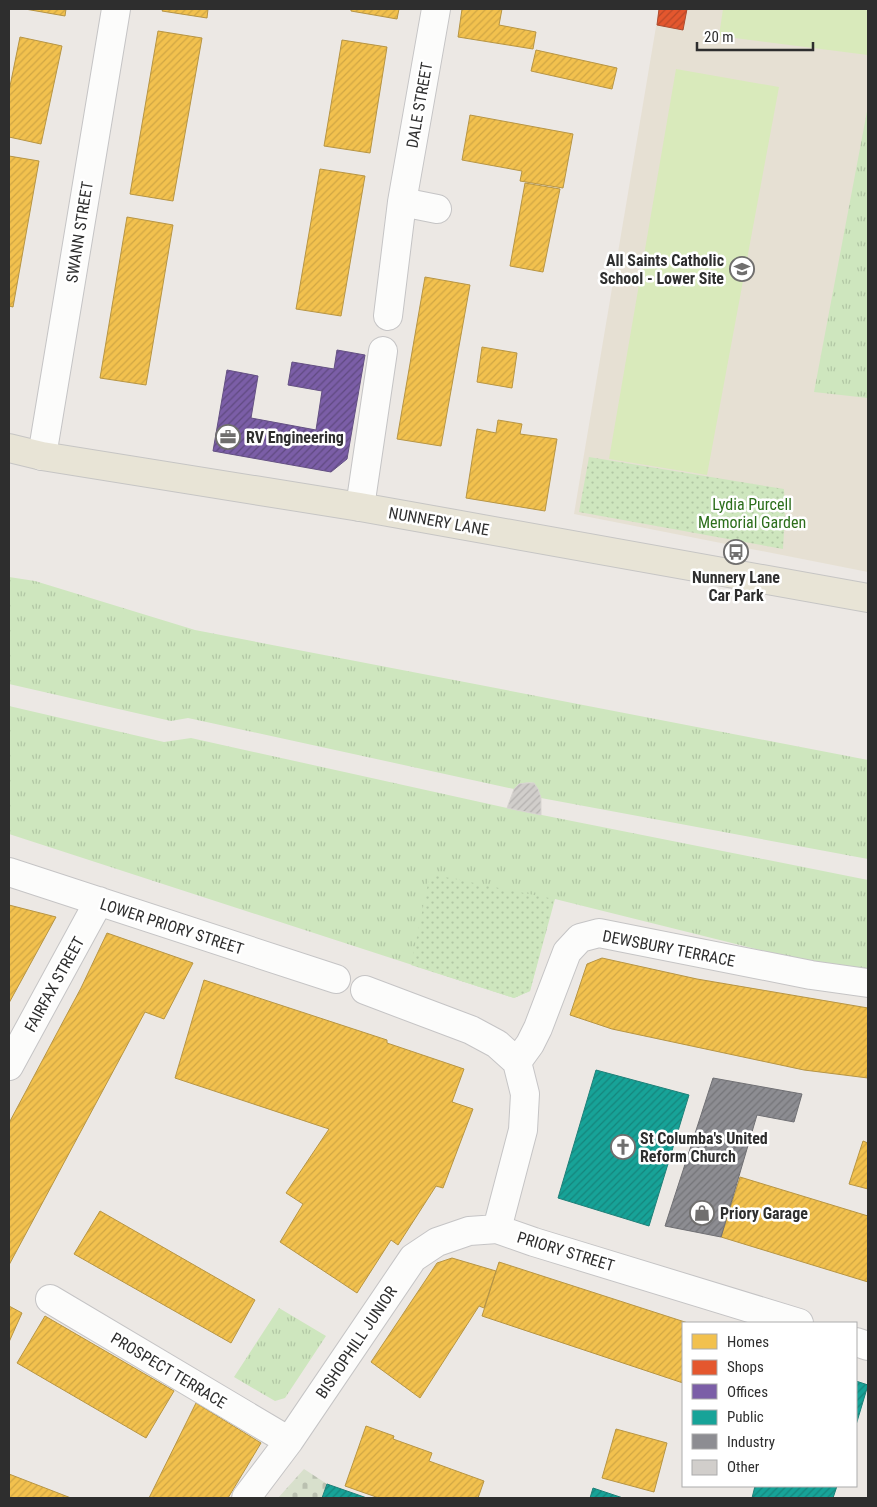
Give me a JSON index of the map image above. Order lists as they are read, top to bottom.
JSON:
{
  "streets": {
    "main road": ["NUNNERY LANE"],
    "street": [
      "DALE STREET",
      "SWANN STREET",
      "LOWER PRIORY STREET",
      "DEWSBURY TERRACE",
      "FAIRFAX STREET",
      "PRIORY STREET",
      "BISHOPHILL JUNIOR",
      "PROSPECT TERRACE"
    ]
  },
  "crossings": [
    ["SWANN STREET", "NUNNERY LANE"],
    ["LOWER PRIORY STREET", "FAIRFAX STREET"],
    ["DEWSBURY TERRACE", "PRIORY STREET"],
    ["PRIORY STREET", "BISHOPHILL JUNIOR"],
    ["BISHOPHILL JUNIOR", "PROSPECT TERRACE"]
  ],
  "parks": ["Lydia Purcell Memorial Garden"],
  "places": {
    "school or university": ["All Saints Catholic School - Lower Site"],
    "office": ["RV Engineering"],
    "bus stop": ["Nunnery Lane Car Park"],
    "church": ["St Columba's United Reform Church"],
    "shop": ["Priory Garage"]
  },
  "legend": [
    "Homes",
    "Shops",
    "Offices",
    "Public",
    "Industry",
    "Other"
  ],
  "scale_bar": "20 m"
}
